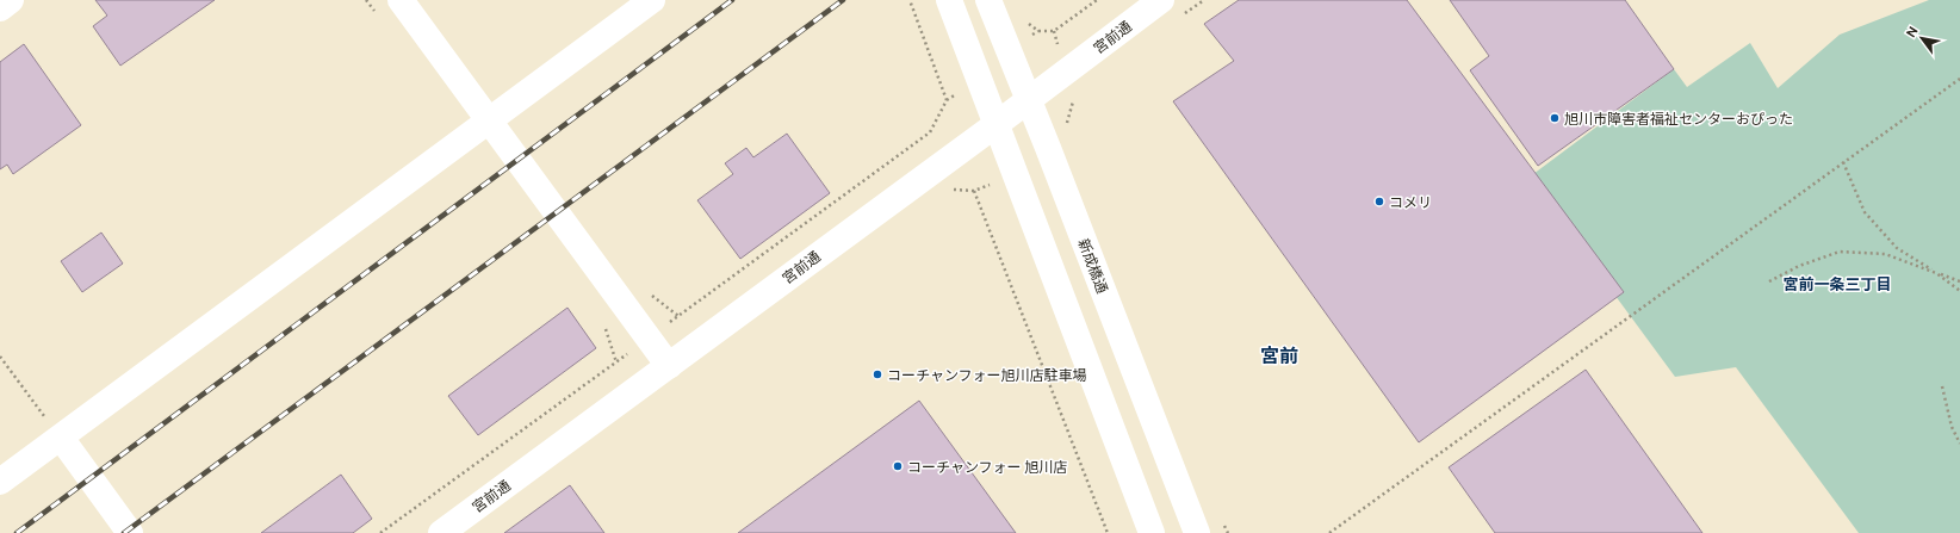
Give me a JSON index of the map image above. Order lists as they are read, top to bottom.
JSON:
{
  "streets": {
    "street": ["宮前通", "新成橋通"]
  },
  "crossings": [
    ["宮前通", "新成橋通"]
  ],
  "districts": ["宮前一条三丁目", "宮前"],
  "places": [
    "旭川市障害者福祉センターおぴった",
    "コメリ",
    "コーチャンフォー旭川店駐車場",
    "コーチャンフォー 旭川店"
  ],
  "north": "top left"
}
